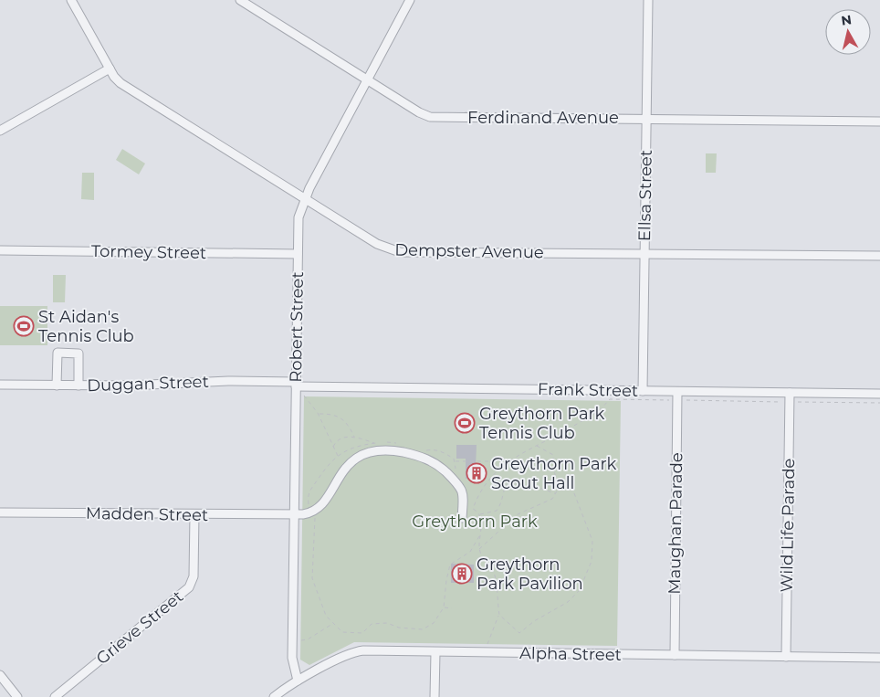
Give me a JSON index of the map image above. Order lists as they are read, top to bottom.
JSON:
{
  "streets": {
    "street": [
      "Ferdinand Avenue",
      "Ellsa Street",
      "Dempster Avenue",
      "Tormey Street",
      "Robert Street",
      "Duggan Street",
      "Frank Street",
      "Madden Street",
      "Maughan Parade",
      "Wild Life Parade",
      "Grieve Street",
      "Alpha Street"
    ]
  },
  "crossings": [
    ["Ferdinand Avenue", "Ellsa Street"],
    ["Ferdinand Avenue", "Robert Street"],
    ["Ellsa Street", "Dempster Avenue"],
    ["Ellsa Street", "Frank Street"],
    ["Dempster Avenue", "Robert Street"],
    ["Tormey Street", "Robert Street"],
    ["Robert Street", "Duggan Street"],
    ["Robert Street", "Frank Street"],
    ["Robert Street", "Madden Street"],
    ["Robert Street", "Alpha Street"],
    ["Duggan Street", "Frank Street"],
    ["Frank Street", "Maughan Parade"],
    ["Frank Street", "Wild Life Parade"],
    ["Madden Street", "Grieve Street"],
    ["Maughan Parade", "Alpha Street"],
    ["Wild Life Parade", "Alpha Street"]
  ],
  "parks": ["Greythorn Park"],
  "places": {
    "sports": ["St Aidan's Tennis Club", "Greythorn Park Tennis Club"],
    "building": ["Greythorn Park Scout Hall", "Greythorn Park Pavilion"]
  },
  "north": "top"
}
